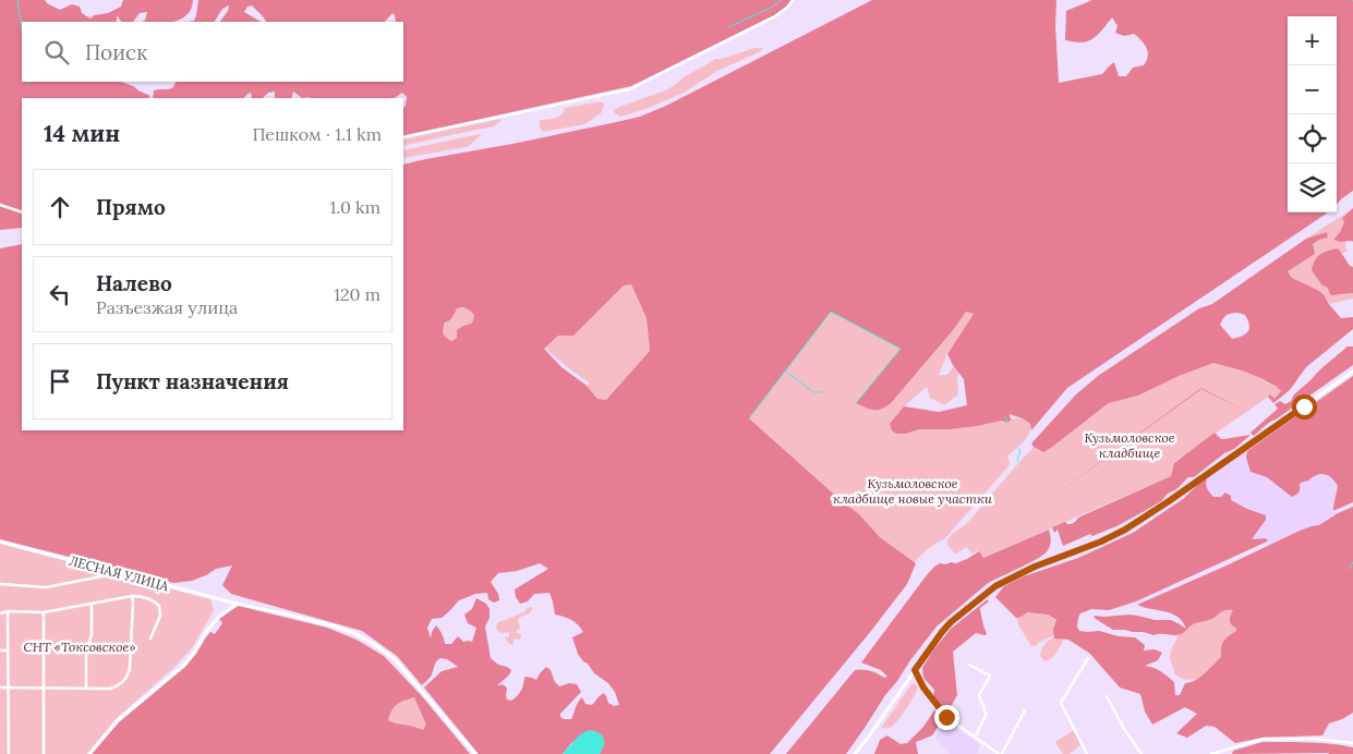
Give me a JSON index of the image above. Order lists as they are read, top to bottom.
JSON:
{
  "streets": {
    "street": ["ЛЕСНАЯ УЛИЦА"]
  },
  "parks": ["Кузьмоловское кладбище", "Кузьмоловское кладбище новые участки", "СНТ «Токсовское»"],
  "page": {
    "map_buttons": ["+", "−"],
    "search": "Поиск",
    "heading": ["14 мин", "Пешком · 1.1 km"],
    "list": [
      ["Прямо", "1.0 km"],
      ["Налево", "Разъезжая улица", "120 m"],
      "Пункт назначения"
    ]
  }
}
